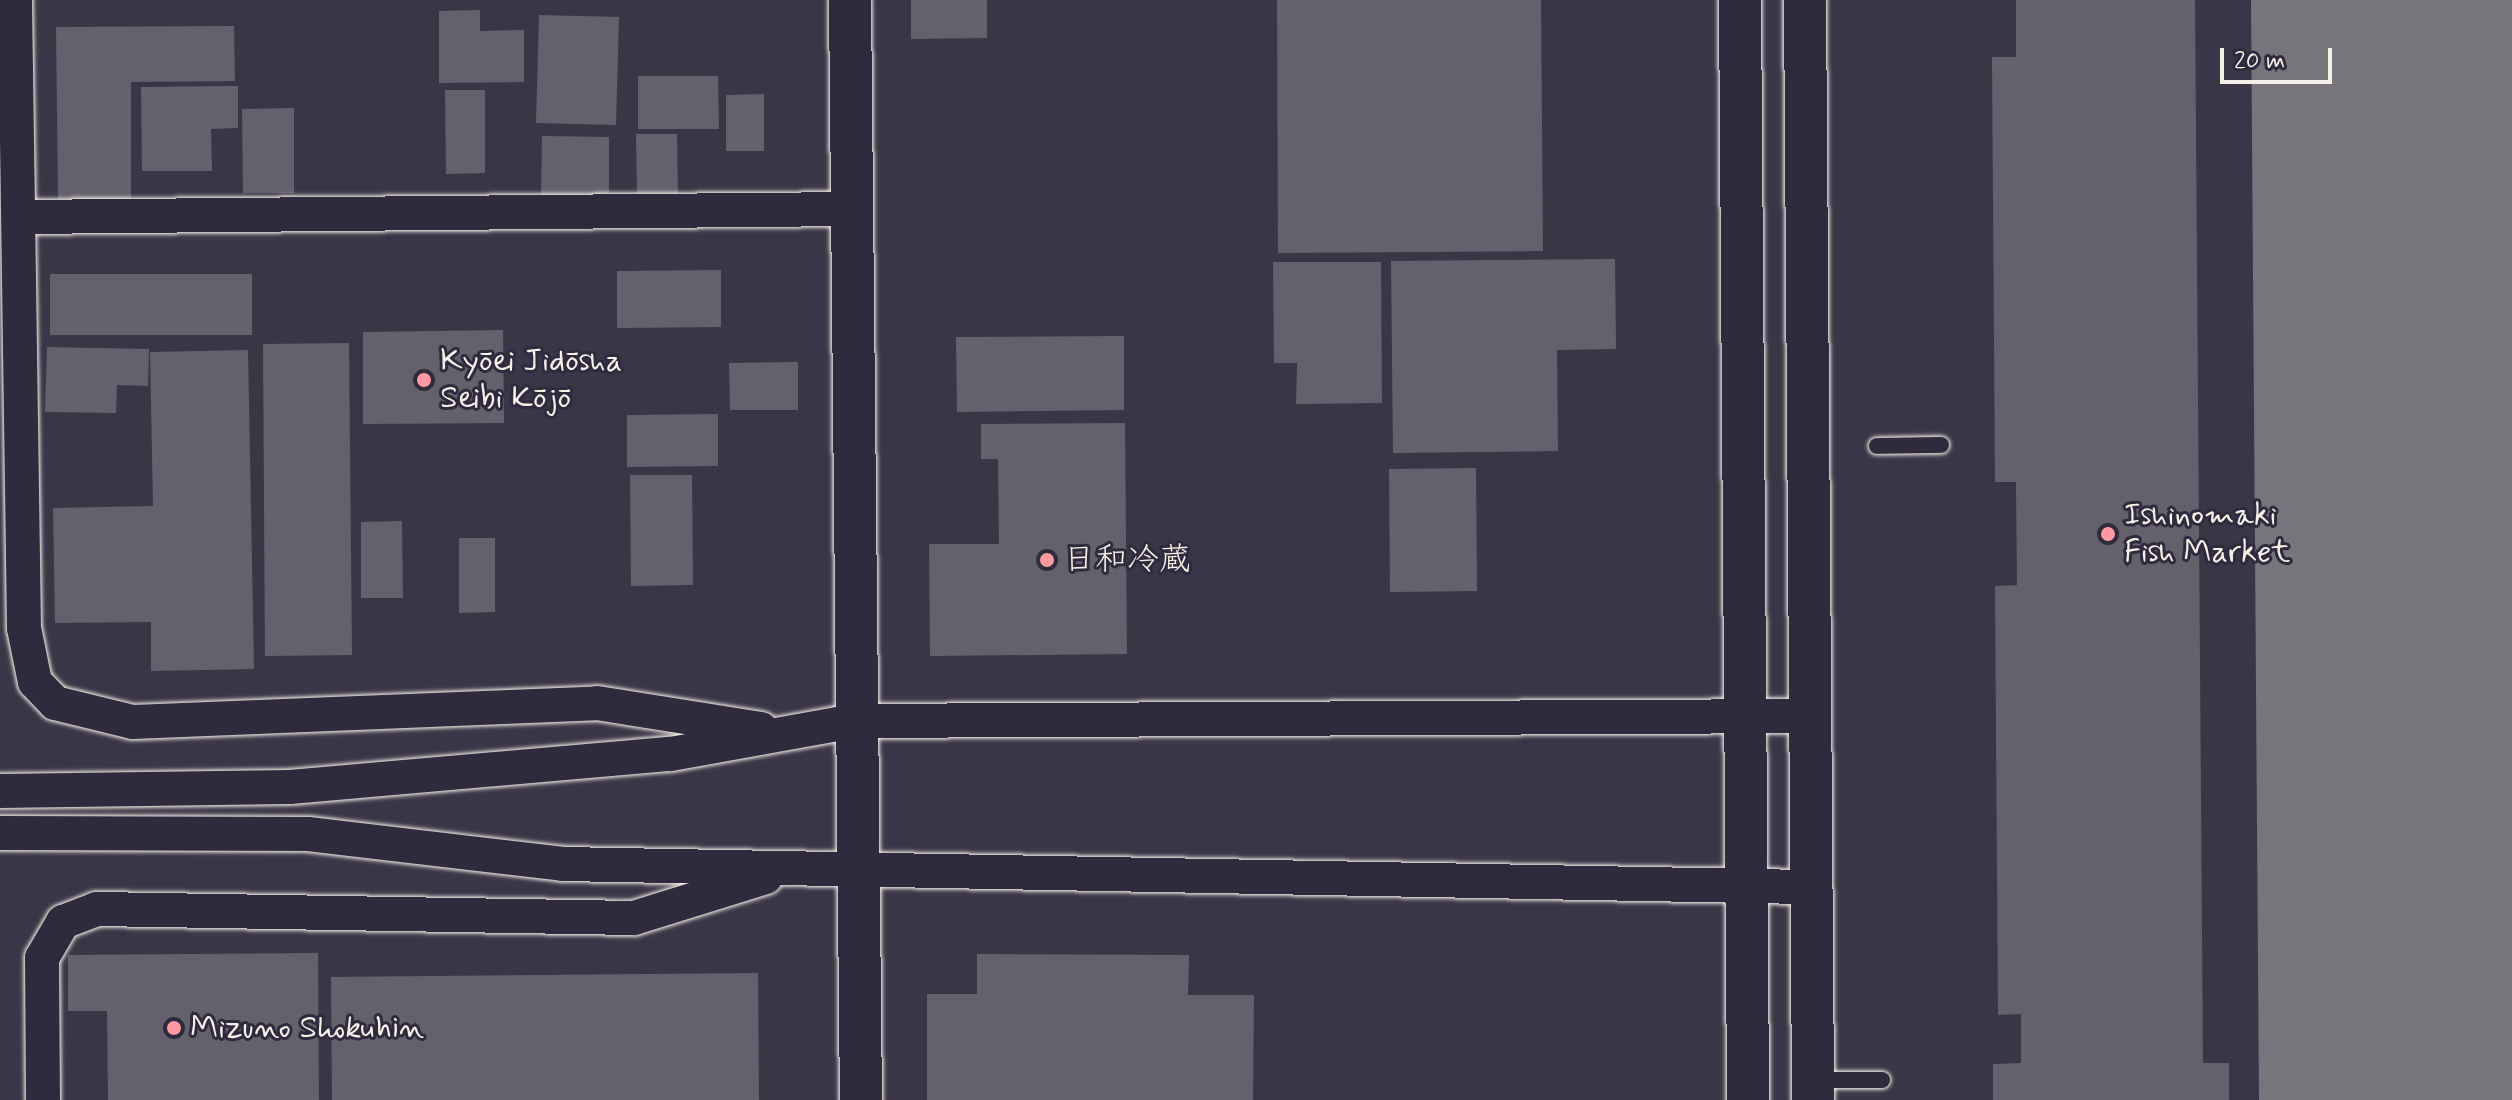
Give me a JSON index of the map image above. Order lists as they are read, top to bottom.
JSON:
{
  "places": [
    "Kyōei Jidōsha Seibi Kōjō",
    "Ishinomaki Fish Market",
    "日和冷蔵",
    "Mizuno Shokuhin"
  ],
  "scale_bar": "20 m"
}
